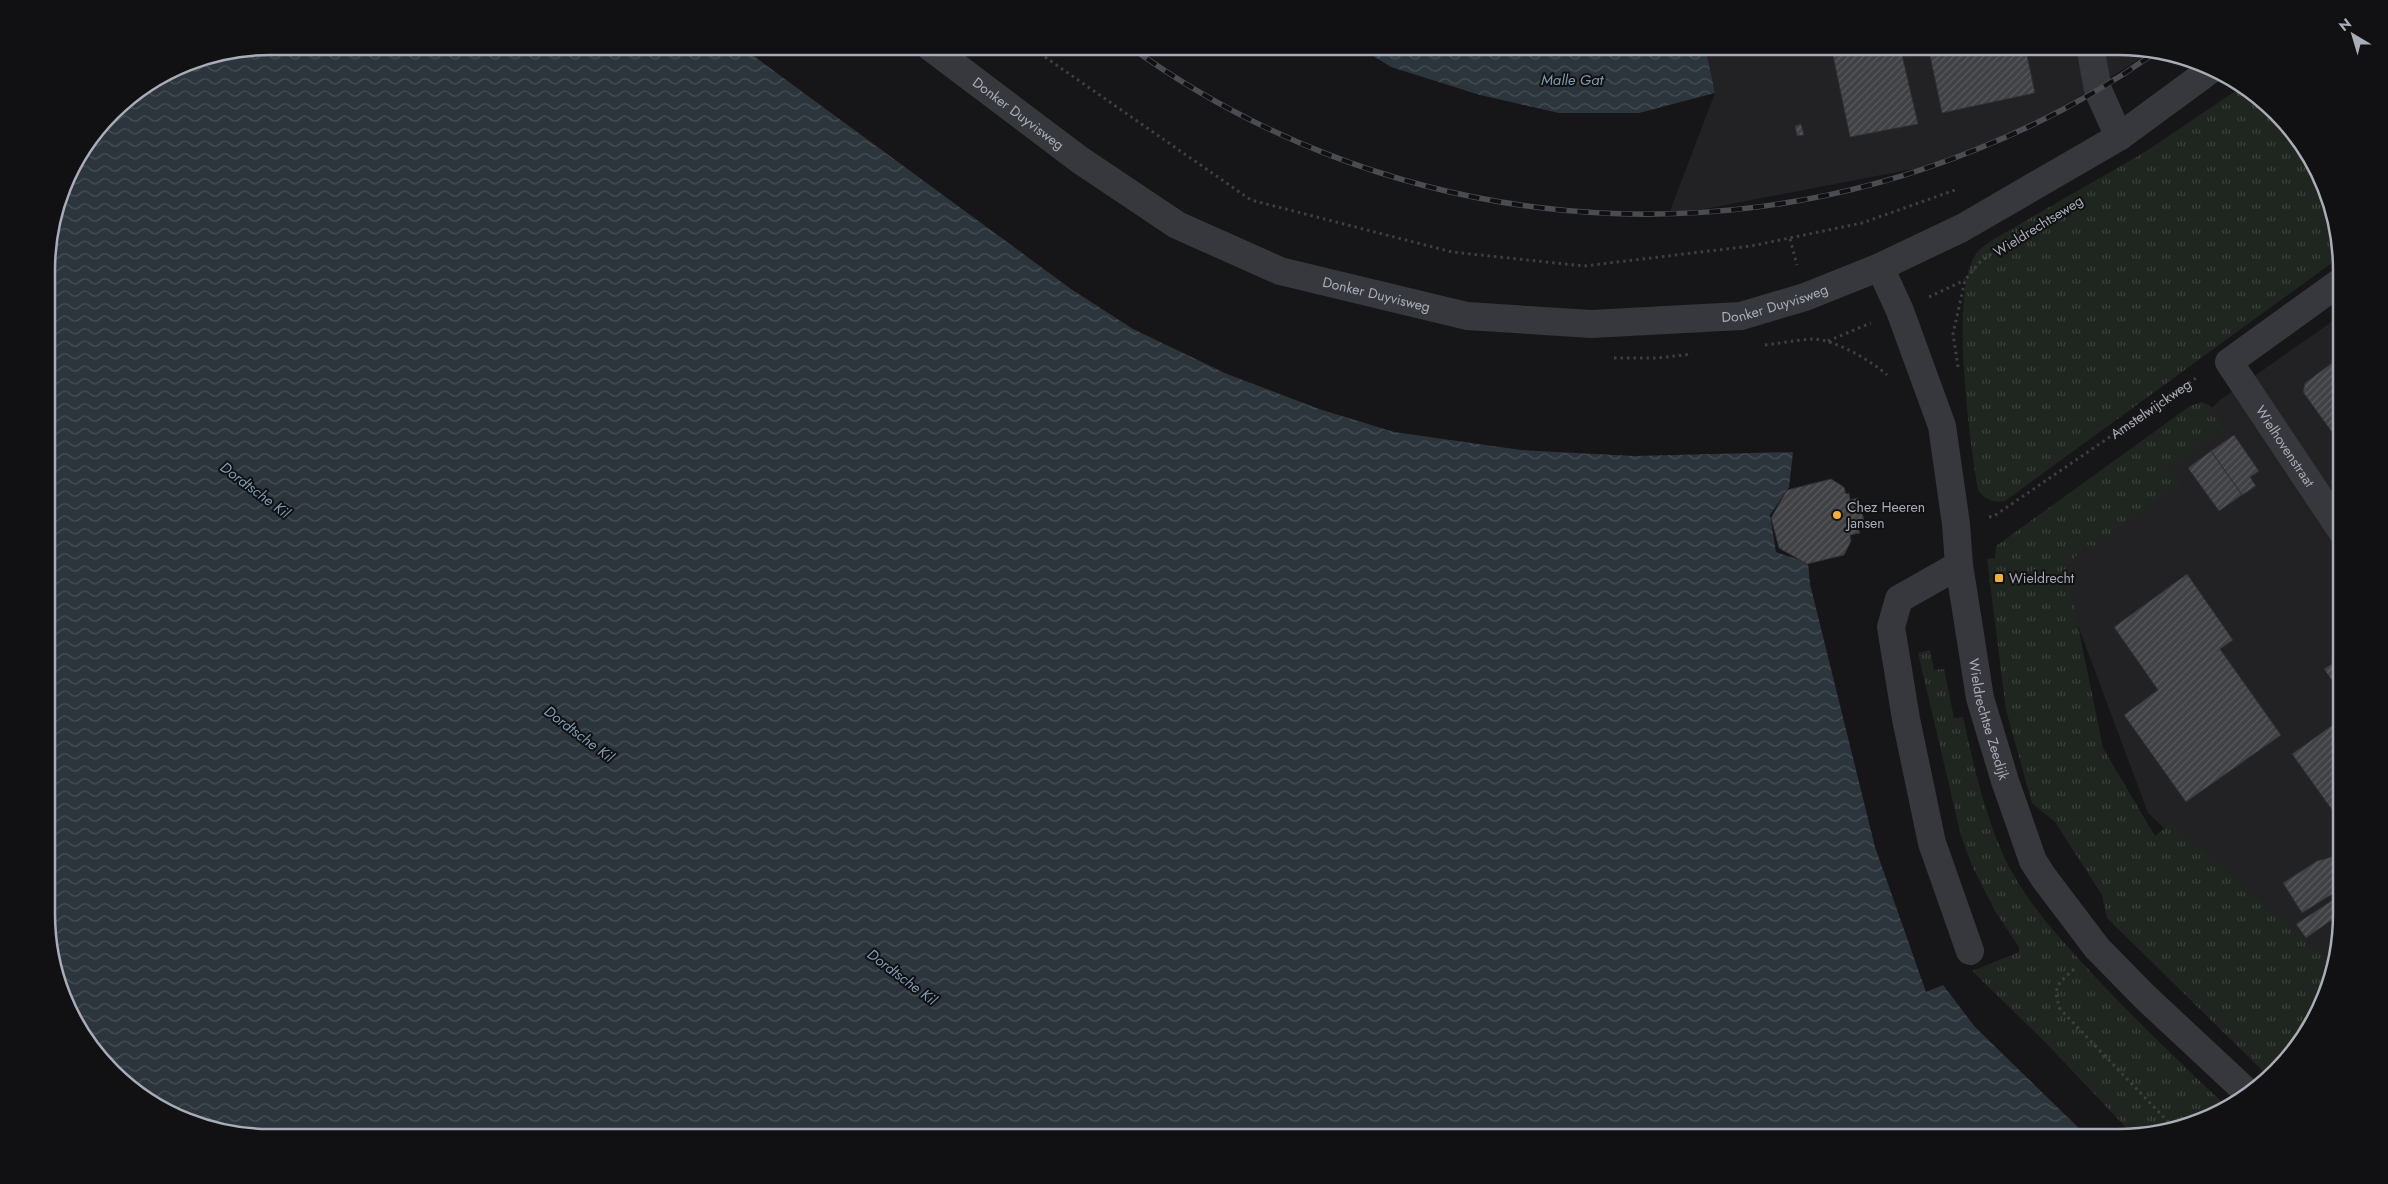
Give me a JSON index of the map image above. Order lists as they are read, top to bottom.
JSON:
{
  "streets": {
    "street": ["Donker Duyvisweg", "Wielhovenstraat", "Wieldrechtse Zeedijk"],
    "path": ["Wieldrechtseweg", "Amstelwijckweg"]
  },
  "crossings": [
    ["Donker Duyvisweg", "Wieldrechtse Zeedijk"],
    ["Amstelwijckweg", "Wielhovenstraat"],
    ["Amstelwijckweg", "Wieldrechtse Zeedijk"]
  ],
  "water": ["Malle Gat", "Dordtsche Kil"],
  "places": {
    "other": ["Chez Heeren Jansen"],
    "transit": ["Wieldrecht"]
  },
  "north": "top left"
}
